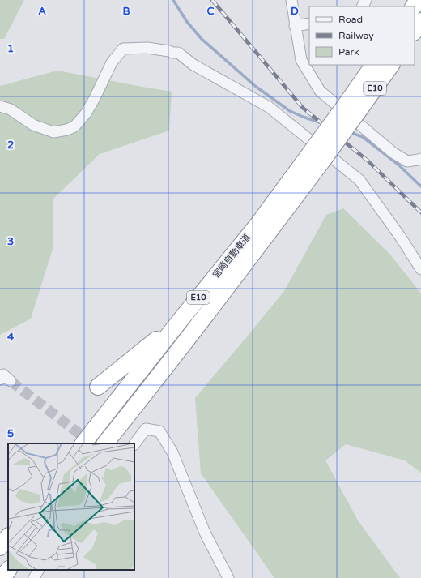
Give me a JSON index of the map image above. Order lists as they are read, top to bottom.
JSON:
{
  "streets": {
    "highway": ["E10", "宮崎自動車道"]
  },
  "legend": ["Road", "Railway", "Park"],
  "grid": {
    "columns": [
      "A",
      "B",
      "C",
      "D"
    ],
    "rows": [
      "1",
      "2",
      "3",
      "4",
      "5"
    ]
  }
}
